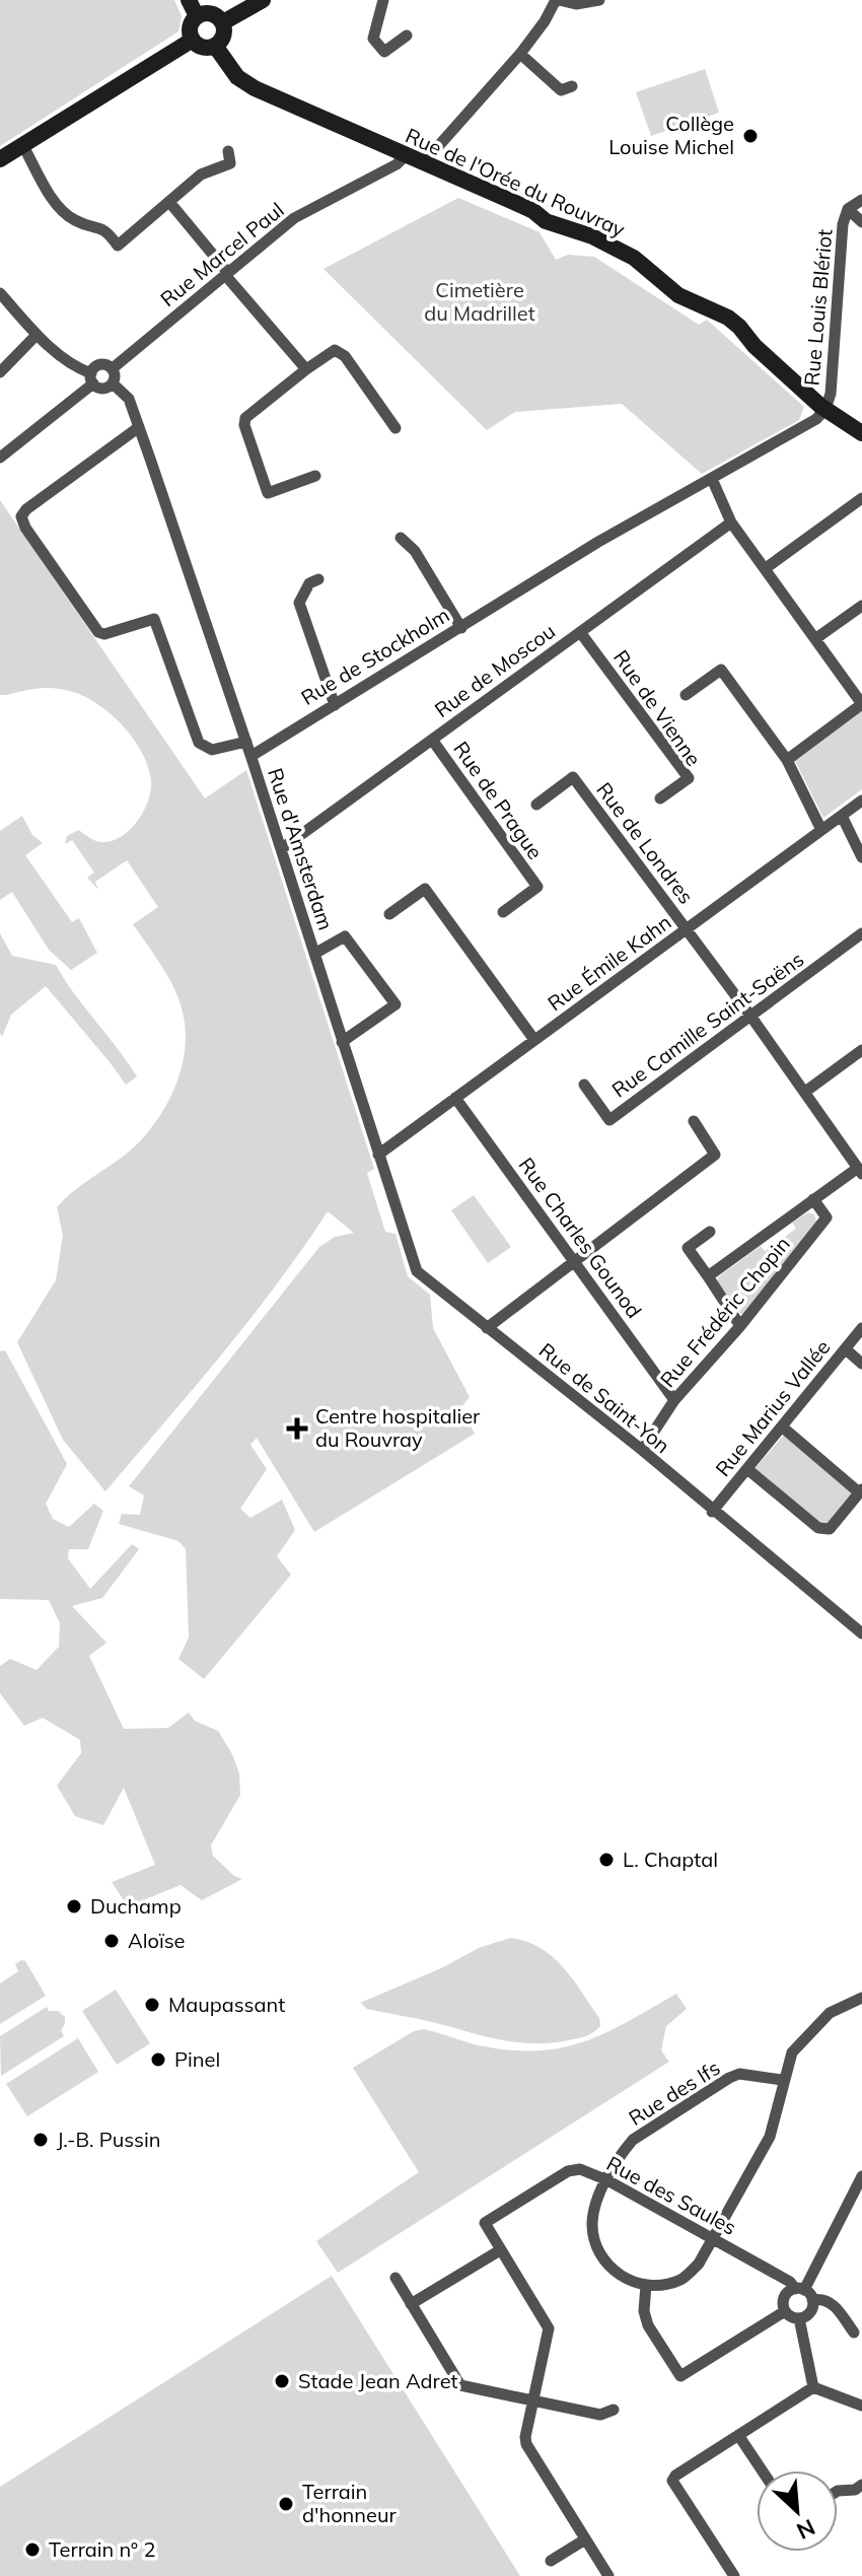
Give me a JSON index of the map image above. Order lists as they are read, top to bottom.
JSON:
{
  "streets": {
    "street": [
      "Rue de l'Orée du Rouvray",
      "Rue Marcel Paul",
      "Rue Louis Blériot",
      "Rue de Stockholm",
      "Rue de Moscou",
      "Rue de Vienne",
      "Rue de Prague",
      "Rue de Londres",
      "Rue d'Amsterdam",
      "Rue Émile Kahn",
      "Rue Camille Saint-Saëns",
      "Rue Charles Gounod",
      "Rue Frédéric Chopin",
      "Rue de Saint-Yon",
      "Rue Marius Vallée",
      "Rue des Ifs",
      "Rue des Saules"
    ]
  },
  "crossings": [
    ["Rue de l'Orée du Rouvray", "Rue Marcel Paul"],
    ["Rue de l'Orée du Rouvray", "Rue Louis Blériot"],
    ["Rue de l'Orée du Rouvray", "Rue de Stockholm"],
    ["Rue Louis Blériot", "Rue de Stockholm"],
    ["Rue de Stockholm", "Rue d'Amsterdam"],
    ["Rue de Moscou", "Rue de Vienne"],
    ["Rue de Moscou", "Rue de Prague"],
    ["Rue de Moscou", "Rue d'Amsterdam"],
    ["Rue de Londres", "Rue Émile Kahn"],
    ["Rue d'Amsterdam", "Rue Émile Kahn"],
    ["Rue d'Amsterdam", "Rue de Saint-Yon"],
    ["Rue Émile Kahn", "Rue Charles Gounod"],
    ["Rue Émile Kahn", "Rue de Saint-Yon"],
    ["Rue Charles Gounod", "Rue Frédéric Chopin"],
    ["Rue Frédéric Chopin", "Rue de Saint-Yon"],
    ["Rue de Saint-Yon", "Rue Marius Vallée"],
    ["Rue des Ifs", "Rue des Saules"]
  ],
  "parks": ["Cimetière du Madrillet"],
  "places": {
    "other": [
      "Collège Louise Michel",
      "L. Chaptal",
      "Duchamp",
      "Aloïse",
      "Maupassant",
      "Pinel",
      "J.-B. Pussin",
      "Stade Jean Adret",
      "Terrain d'honneur",
      "Terrain n° 2"
    ],
    "health": ["Centre hospitalier du Rouvray"]
  },
  "north": "bottom right"
}
